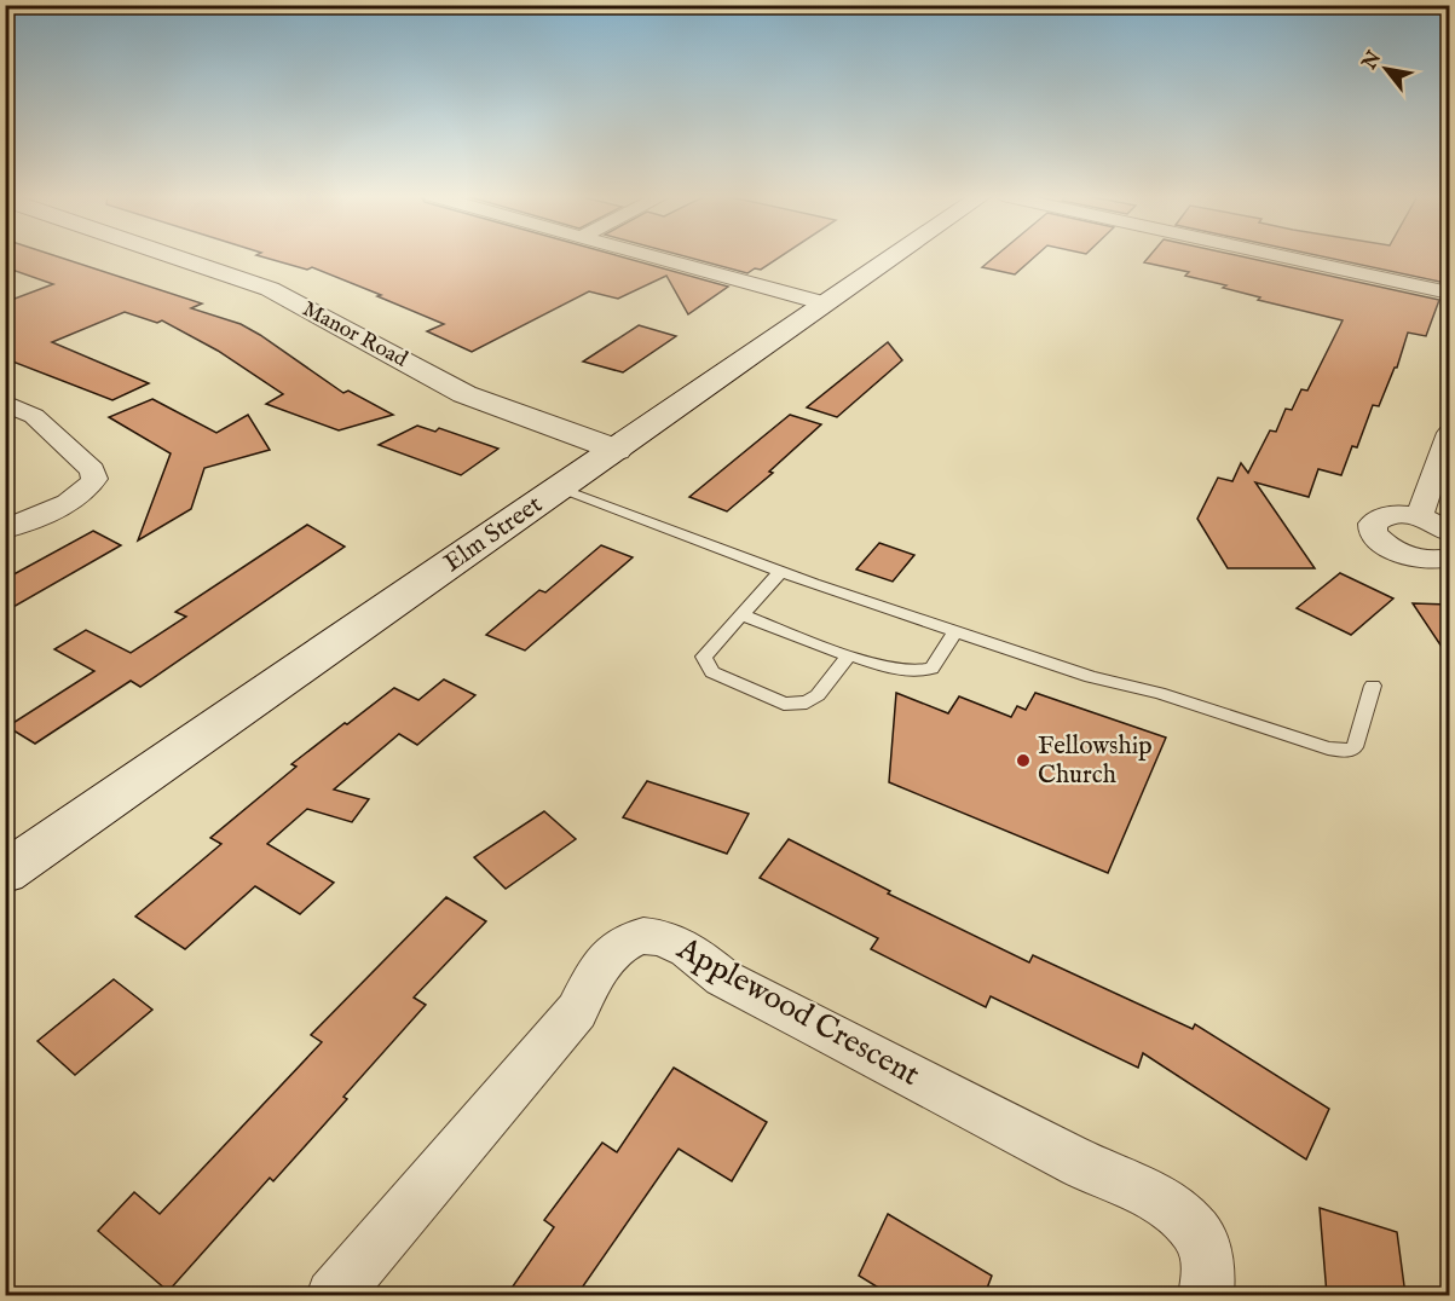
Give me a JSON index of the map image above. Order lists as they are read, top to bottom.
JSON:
{
  "streets": {
    "main road": ["Manor Road", "Elm Street"],
    "street": ["Applewood Crescent"]
  },
  "crossings": [
    ["Manor Road", "Elm Street"]
  ],
  "places": ["Fellowship Church"],
  "north": "top left"
}
